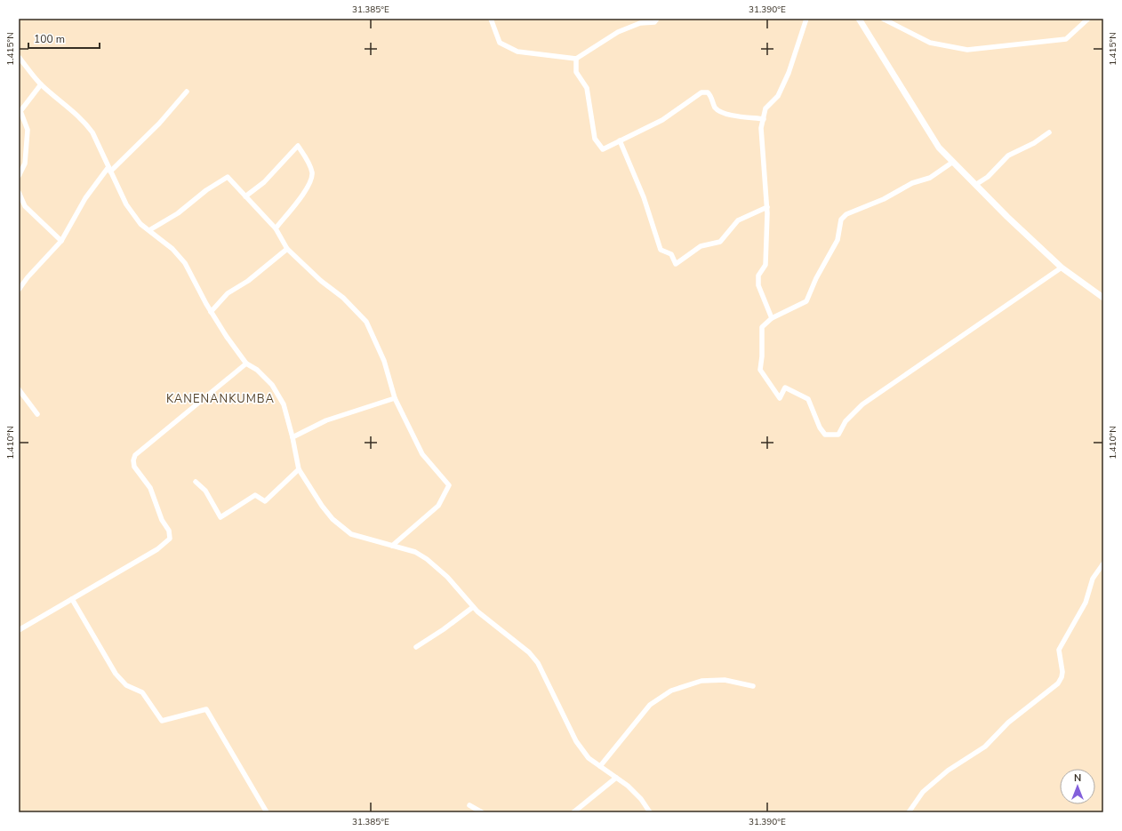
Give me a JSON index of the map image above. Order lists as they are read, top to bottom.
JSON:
{
  "districts": ["KANENANKUMBA"],
  "scale_bar": "100 m",
  "north": "top",
  "coordinates": [
    "31.385°E",
    "31.390°E",
    "1.415°N",
    "1.410°N"
  ]
}
